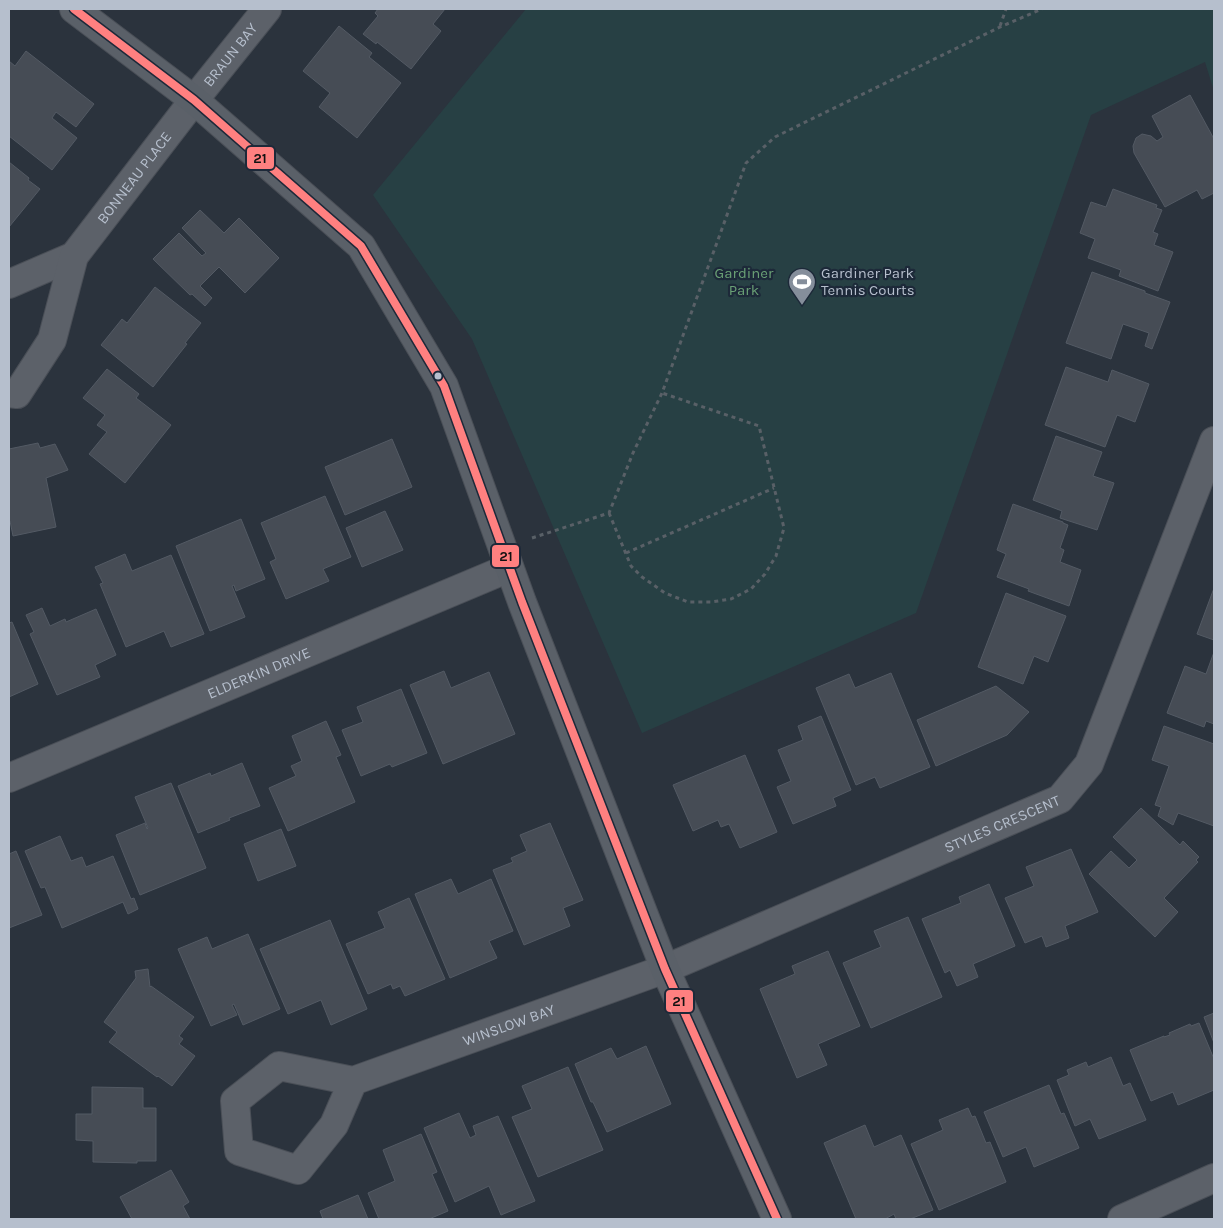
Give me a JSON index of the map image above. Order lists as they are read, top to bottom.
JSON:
{
  "streets": {
    "street": [
      "BRAUN BAY",
      "BONNEAU PLACE",
      "ELDERKIN DRIVE",
      "STYLES CRESCENT",
      "WINSLOW BAY"
    ]
  },
  "crossings": [
    ["BRAUN BAY", "BONNEAU PLACE"],
    ["STYLES CRESCENT", "WINSLOW BAY"]
  ],
  "parks": ["Gardiner Park"],
  "places": {
    "sports": ["Gardiner Park Tennis Courts"]
  },
  "lines": ["transit line 21"]
}
